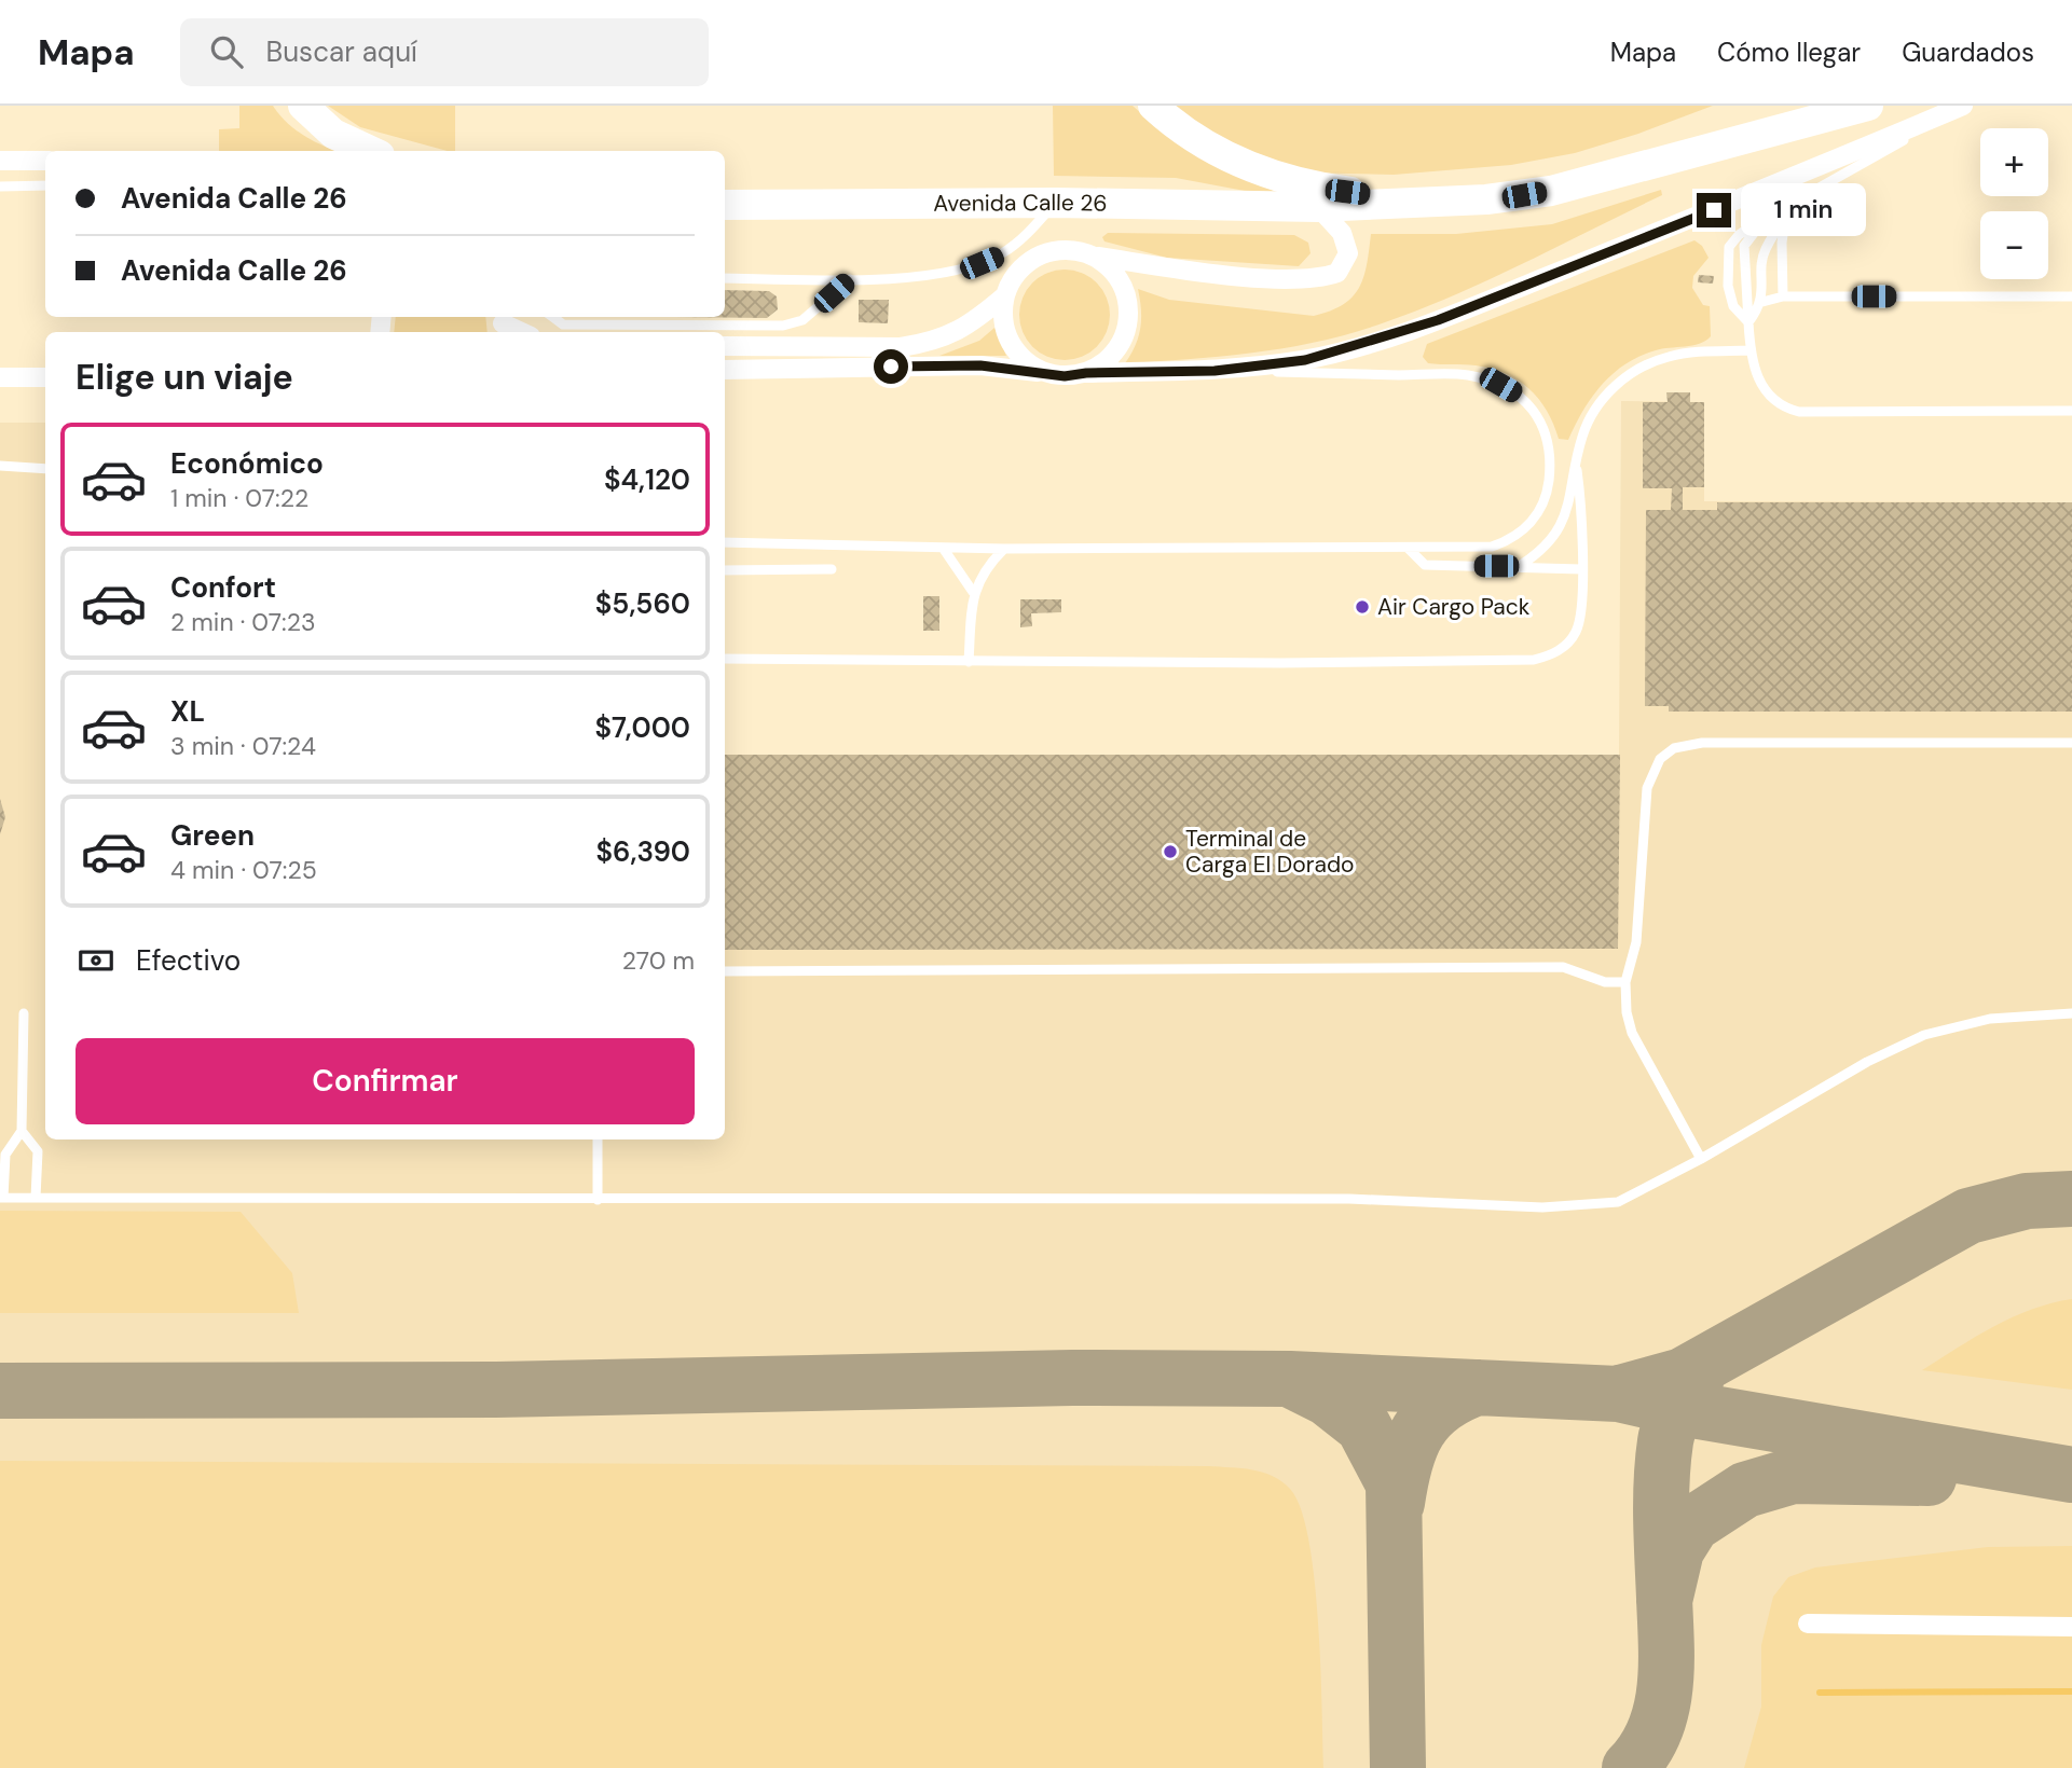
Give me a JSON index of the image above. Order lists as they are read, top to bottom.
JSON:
{
  "streets": {
    "main road": ["Avenida Calle 26"]
  },
  "places": ["Air Cargo Pack", "Terminal de Carga El Dorado"],
  "page": {
    "header": "Mapa",
    "search": "Buscar aquí",
    "nav": ["Mapa", "Cómo llegar", "Guardados"],
    "map_buttons": ["+", "−"],
    "banner": ["Avenida Calle 26", "Avenida Calle 26"],
    "bubble": "1 min",
    "heading": "Elige un viaje",
    "list": [
      {
        "name": "Económico",
        "note": "1 min · 07:22",
        "value": "$4,120"
      },
      {
        "name": "Confort",
        "note": "2 min · 07:23",
        "value": "$5,560"
      },
      {
        "name": "XL",
        "note": "3 min · 07:24",
        "value": "$7,000"
      },
      {
        "name": "Green",
        "note": "4 min · 07:25",
        "value": "$6,390"
      }
    ],
    "pay": ["Efectivo", "270 m"],
    "buttons": "Confirmar"
  }
}
